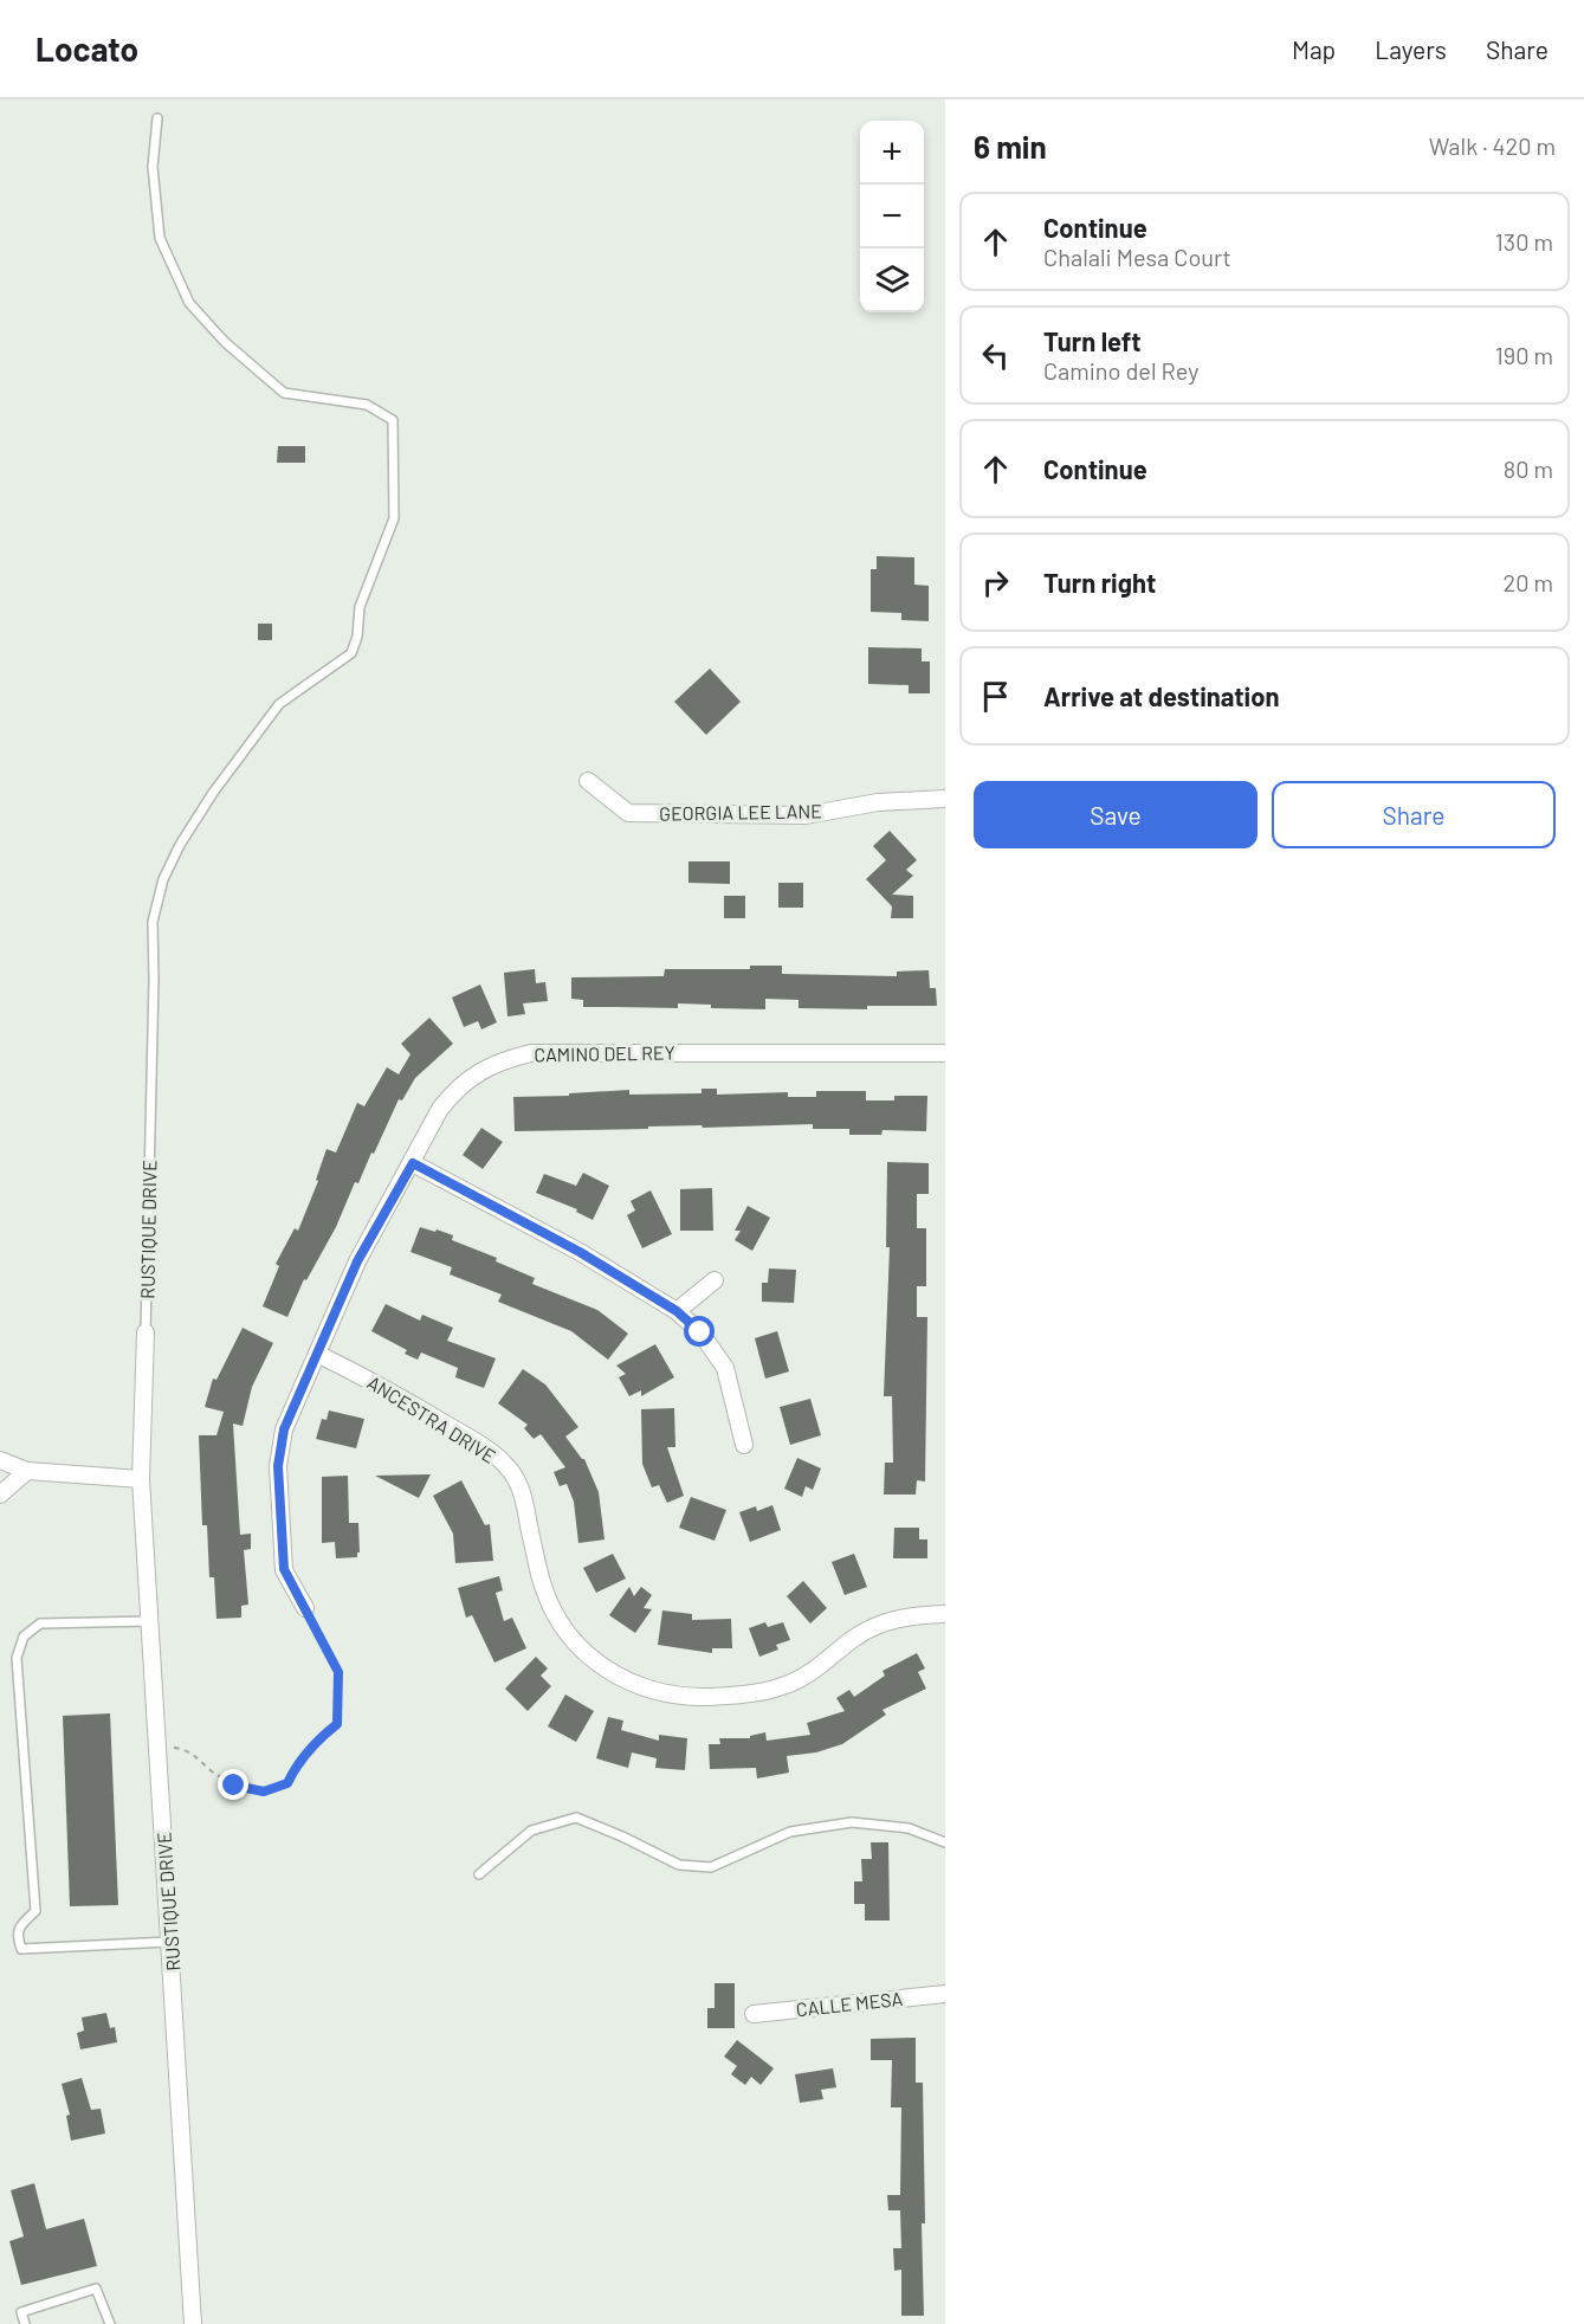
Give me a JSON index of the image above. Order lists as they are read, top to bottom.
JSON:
{
  "streets": {
    "street": [
      "GEORGIA LEE LANE",
      "CAMINO DEL REY",
      "RUSTIQUE DRIVE",
      "ANCESTRA DRIVE",
      "CALLE MESA"
    ]
  },
  "crossings": [
    ["CAMINO DEL REY", "ANCESTRA DRIVE"]
  ],
  "page": {
    "header": "Locato",
    "nav": ["Map", "Layers", "Share"],
    "heading": ["6 min", "Walk · 420 m"],
    "map_buttons": ["+", "−"],
    "list": [
      ["Continue", "Chalali Mesa Court", "130 m"],
      ["Turn left", "Camino del Rey", "190 m"],
      ["Continue", "80 m"],
      ["Turn right", "20 m"],
      "Arrive at destination"
    ],
    "buttons": ["Save", "Share"]
  }
}
